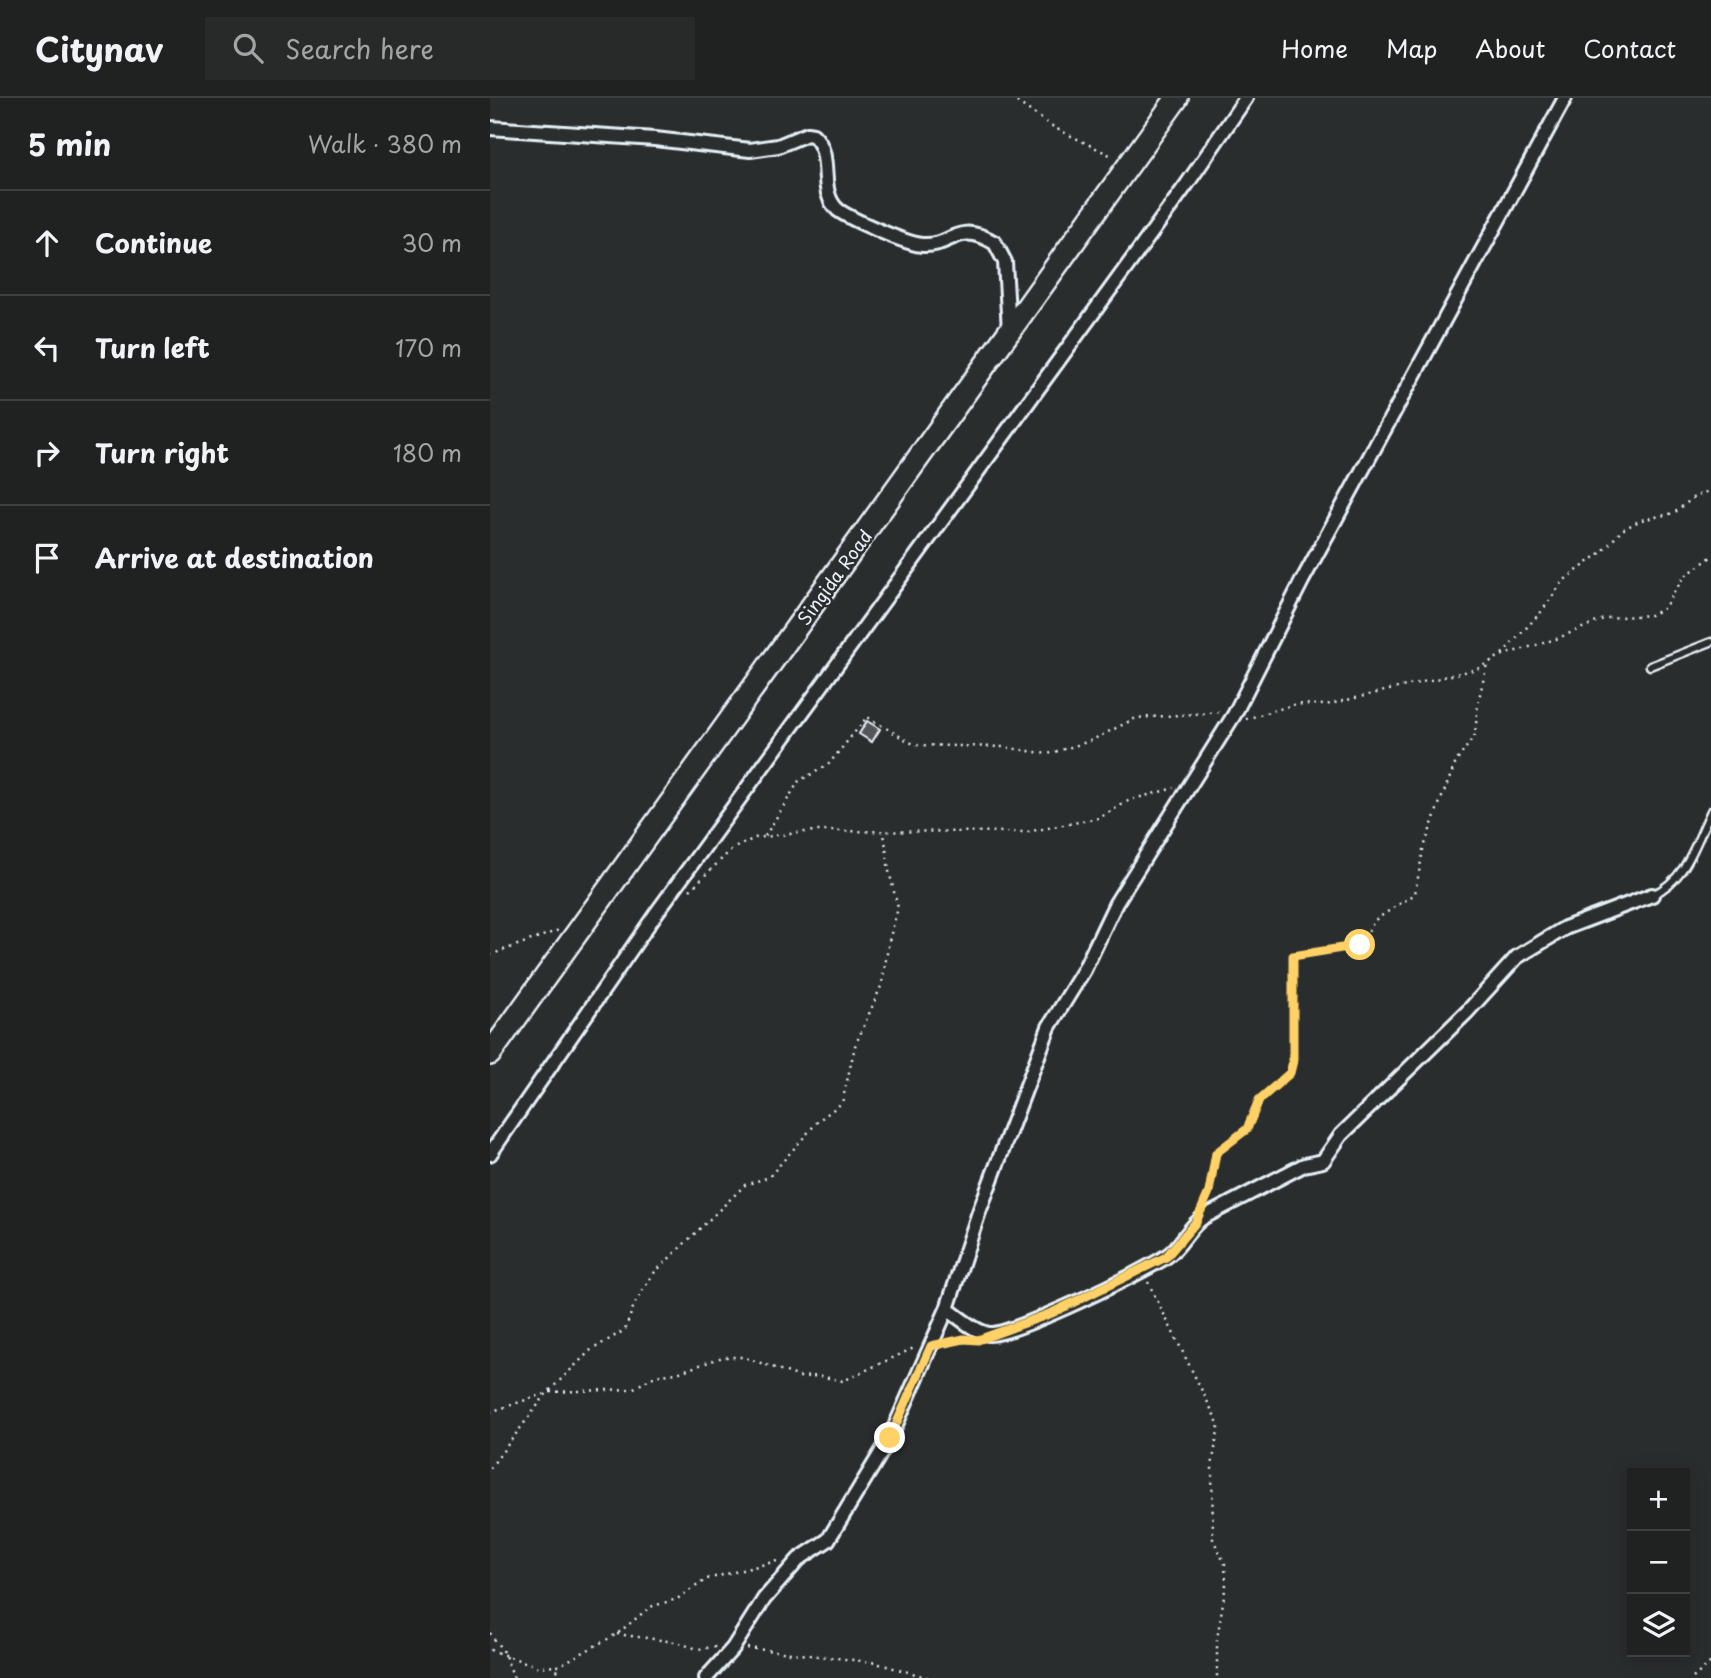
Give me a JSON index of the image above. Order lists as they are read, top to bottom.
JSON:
{
  "streets": {
    "highway": ["Singida Road"]
  },
  "page": {
    "header": "Citynav",
    "search": "Search here",
    "nav": [
      "Home",
      "Map",
      "About",
      "Contact"
    ],
    "heading": ["5 min", "Walk · 380 m"],
    "list": [
      ["Continue", "30 m"],
      ["Turn left", "170 m"],
      ["Turn right", "180 m"],
      "Arrive at destination"
    ],
    "map_buttons": ["+", "−"]
  }
}
